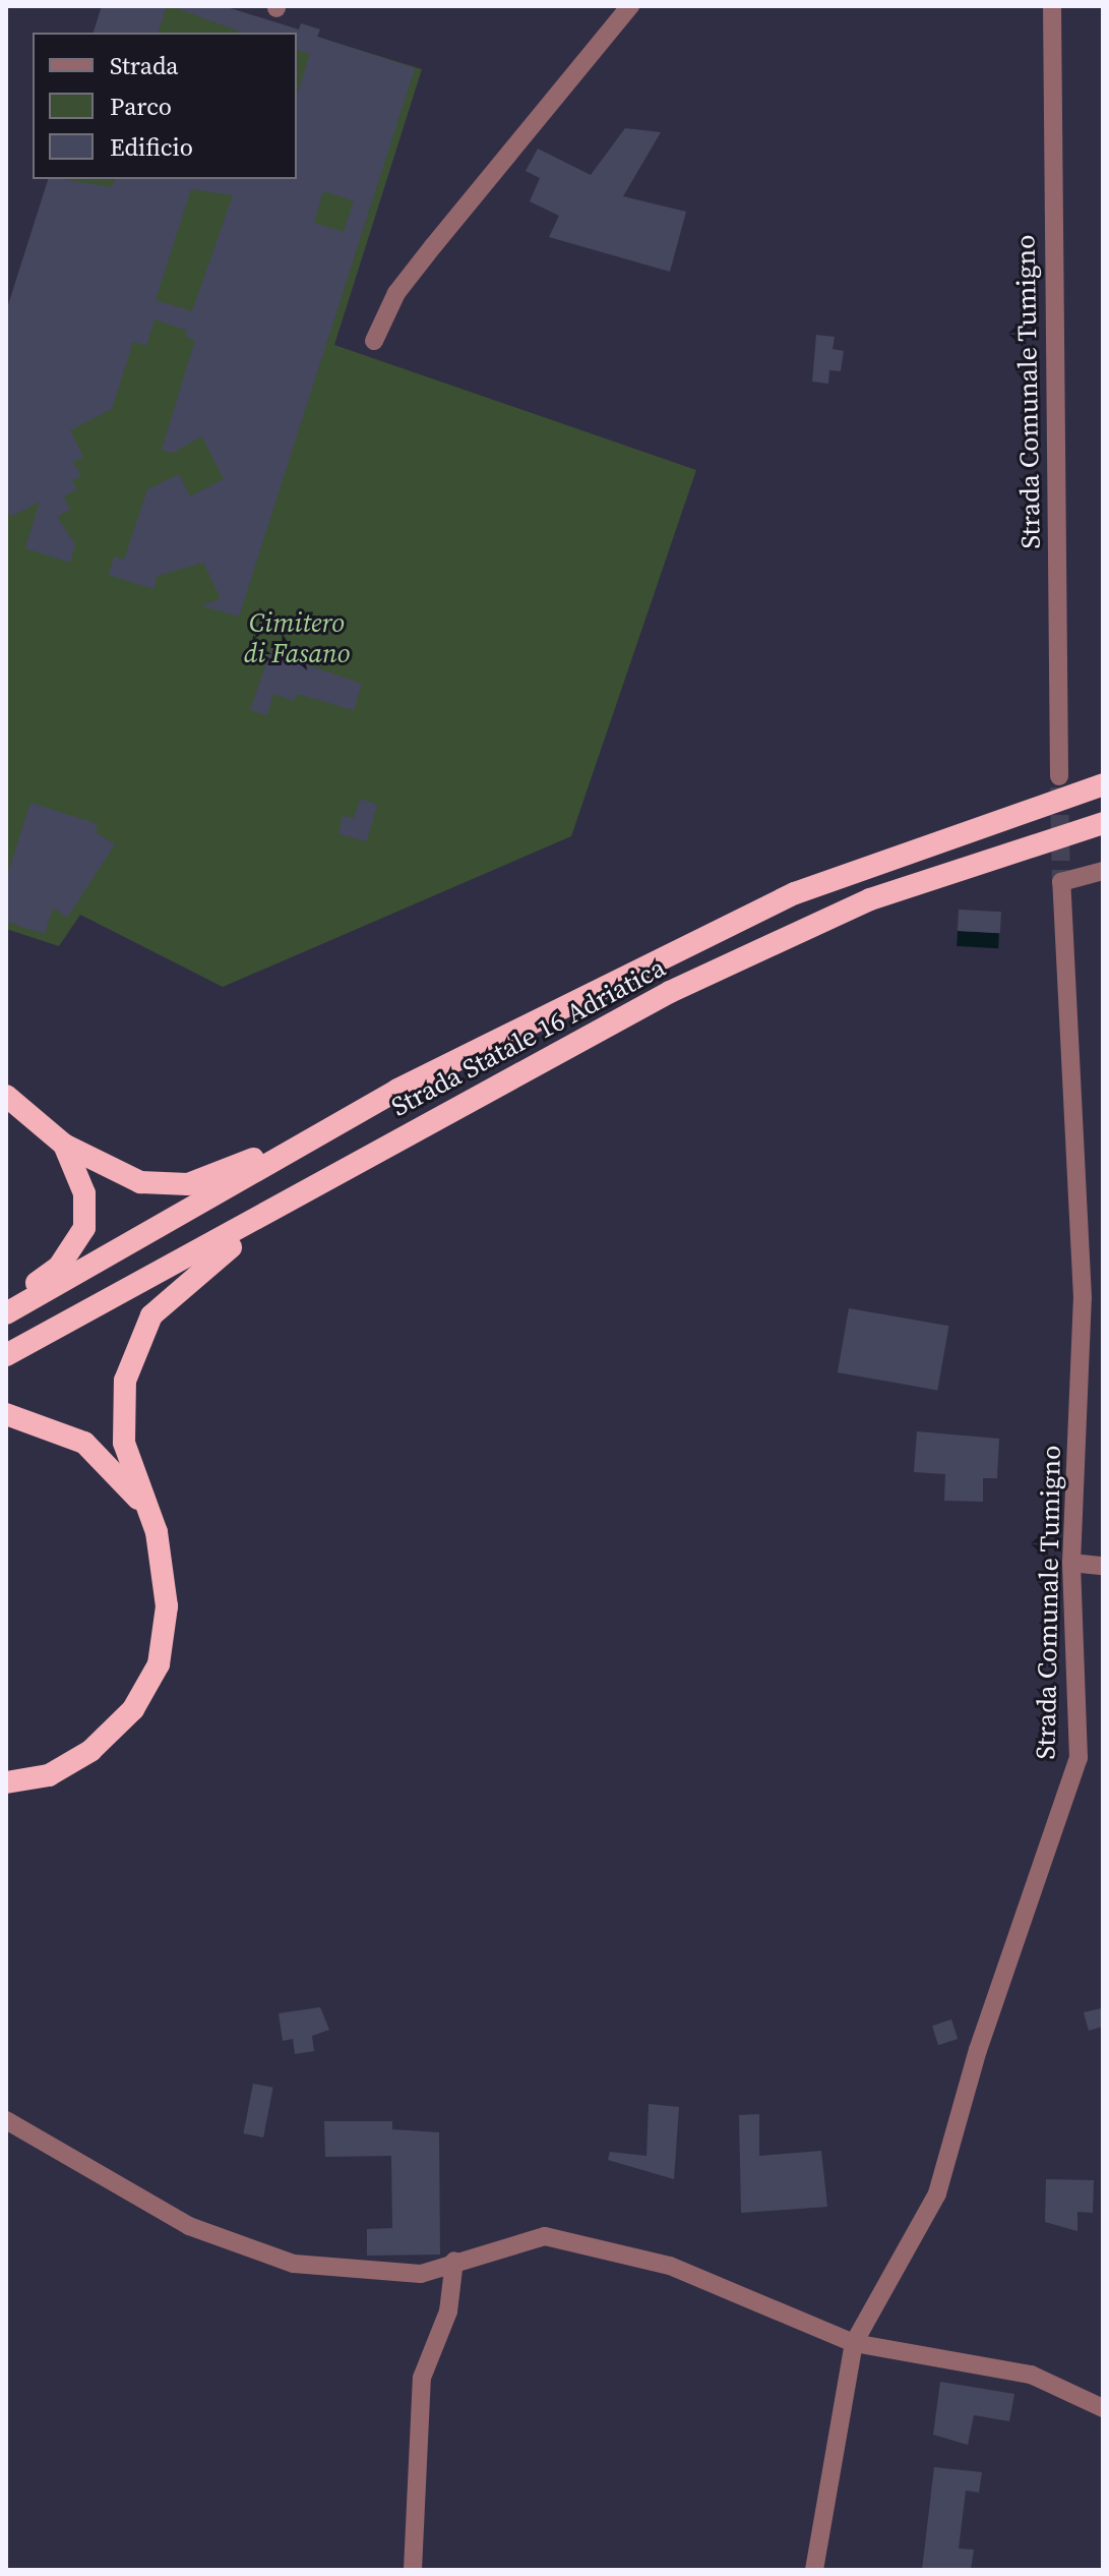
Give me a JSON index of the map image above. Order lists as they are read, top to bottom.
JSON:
{
  "streets": {
    "highway": ["Strada Statale 16 Adriatica"],
    "street": ["Strada Comunale Tumigno"]
  },
  "parks": ["Cimitero di Fasano"],
  "legend": ["Strada", "Parco", "Edificio"]
}
